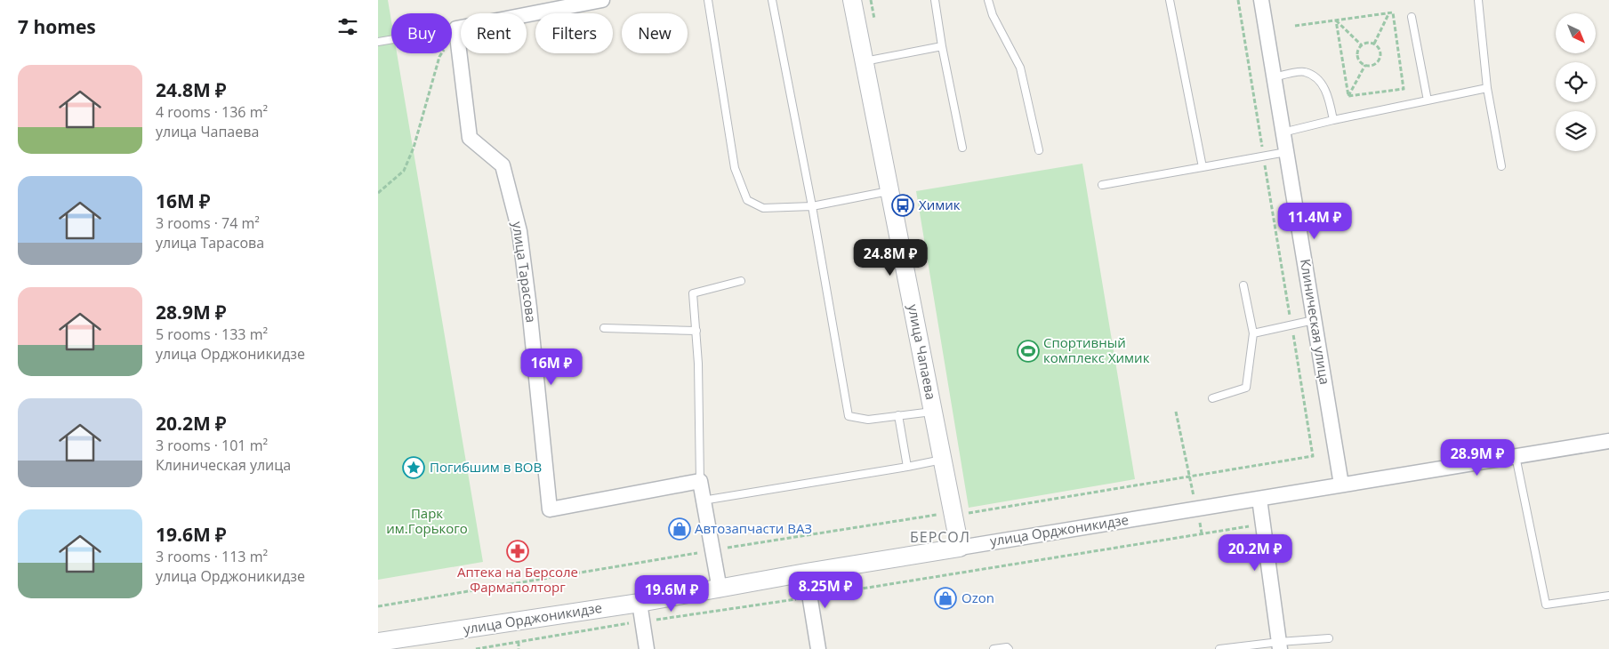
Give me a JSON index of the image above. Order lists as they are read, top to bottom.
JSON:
{
  "streets": {
    "street": [
      "улица Тарасова",
      "Клиническая улица",
      "улица Чапаева",
      "улица Орджоникидзе"
    ]
  },
  "crossings": [
    ["Клиническая улица", "улица Орджоникидзе"],
    ["улица Чапаева", "улица Орджоникидзе"]
  ],
  "districts": ["БЕРСОЛ"],
  "parks": ["Парк им.Горького"],
  "places": {
    "bus stop": ["Химик"],
    "sports": ["Спортивный комплекс Химик"],
    "place": ["Погибшим в ВОВ"],
    "shop": ["Автозапчасти ВАЗ", "Ozon"],
    "pharmacy": ["Аптека на Берсоле Фармаполторг"]
  },
  "north": "bottom right",
  "page": {
    "heading": "7 homes",
    "chip": [
      "Buy",
      "Rent",
      "Filters",
      "New"
    ],
    "list": [
      {
        "name": "24.8M ₽",
        "note": "4 rooms · 136 m² · улица Чапаева"
      },
      {
        "name": "16M ₽",
        "note": "3 rooms · 74 m² · улица Тарасова"
      },
      {
        "name": "28.9M ₽",
        "note": "5 rooms · 133 m² · улица Орджоникидзе"
      },
      {
        "name": "20.2M ₽",
        "note": "3 rooms · 101 m² · Клиническая улица"
      },
      {
        "name": "19.6M ₽",
        "note": "3 rooms · 113 m² · улица Орджоникидзе"
      }
    ],
    "price": [
      "11.4M ₽",
      "24.8M ₽",
      "16M ₽",
      "28.9M ₽",
      "20.2M ₽",
      "8.25M ₽",
      "19.6M ₽"
    ]
  }
}
